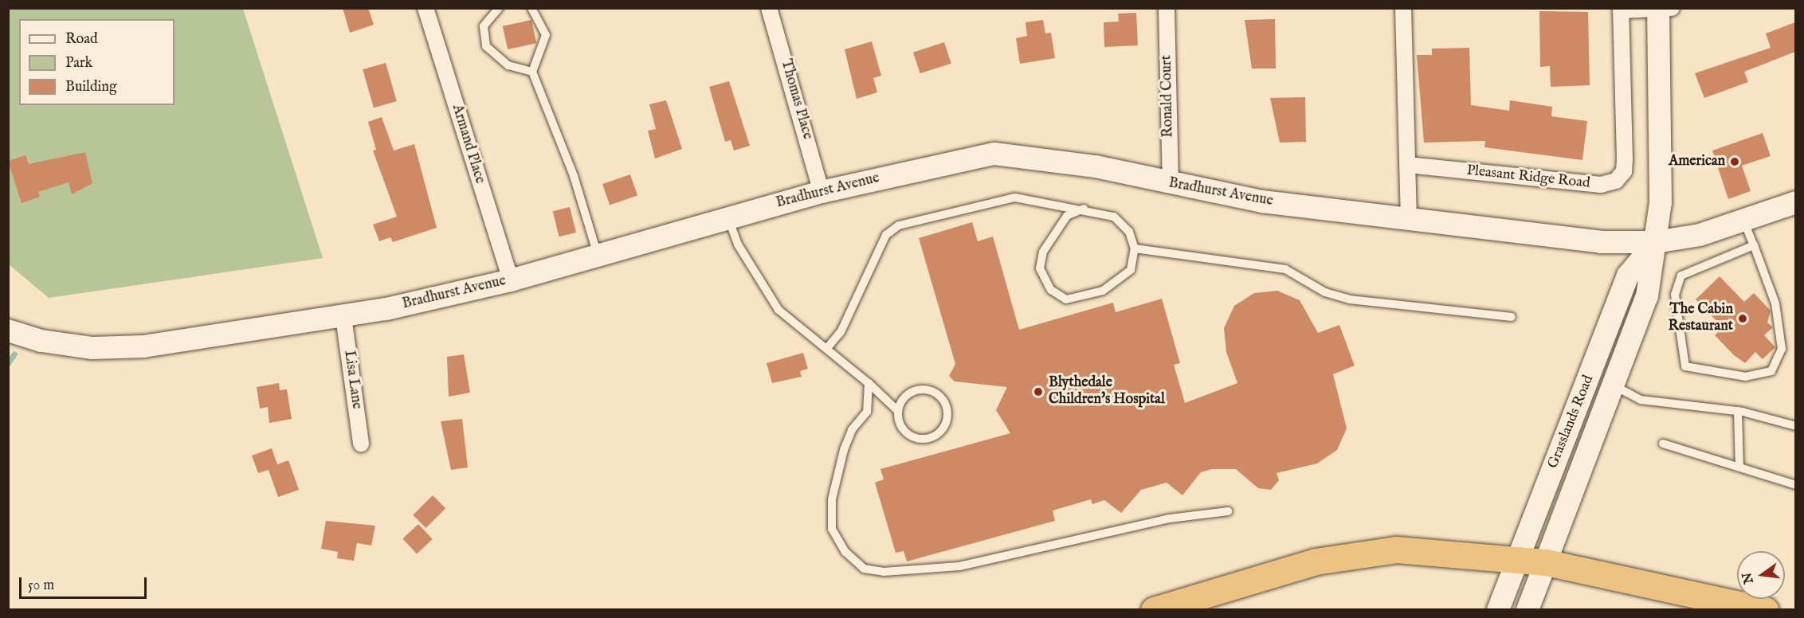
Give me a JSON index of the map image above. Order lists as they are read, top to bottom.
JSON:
{
  "streets": {
    "main road": ["Bradhurst Avenue", "Grasslands Road"],
    "street": [
      "Ronald Court",
      "Thomas Place",
      "Armand Place",
      "Pleasant Ridge Road",
      "Lisa Lane"
    ]
  },
  "crossings": [
    ["Ronald Court", "Bradhurst Avenue"],
    ["Thomas Place", "Bradhurst Avenue"],
    ["Armand Place", "Bradhurst Avenue"],
    ["Bradhurst Avenue", "Lisa Lane"],
    ["Bradhurst Avenue", "Grasslands Road"]
  ],
  "places": ["American", "The Cabin Restaurant", "Blythedale Children's Hospital"],
  "legend": ["Road", "Park", "Building"],
  "scale_bar": "50 m",
  "north": "left"
}
